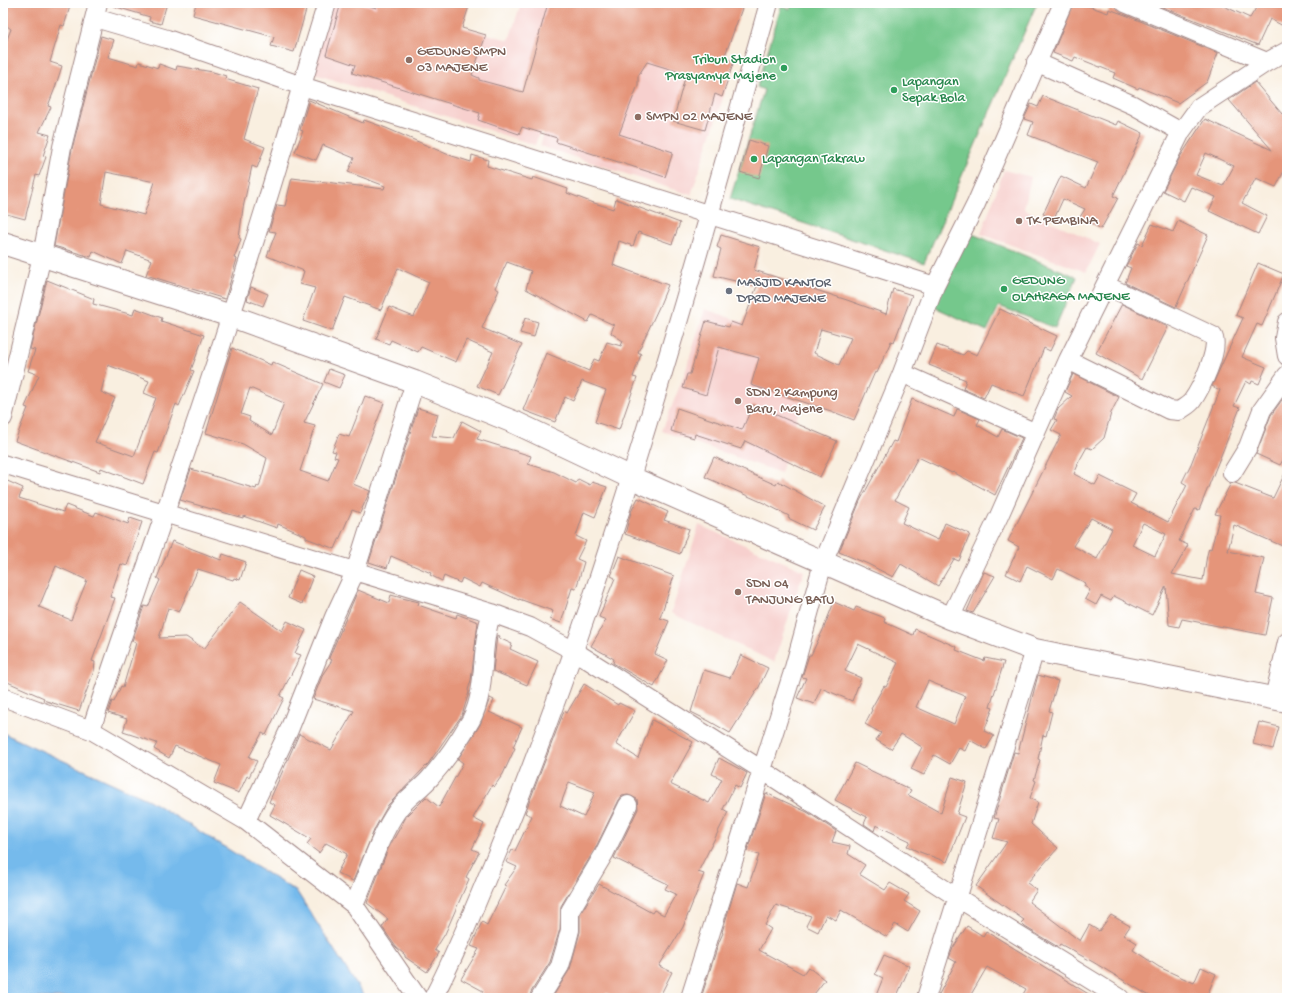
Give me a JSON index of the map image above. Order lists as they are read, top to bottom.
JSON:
{
  "places": [
    "GEDUNG SMPN 03 MAJENE",
    "Tribun Stadion Prasyamya Majene",
    "Lapangan Sepak Bola",
    "SMPN 02 MAJENE",
    "Lapangan Takraw",
    "TK PEMBINA",
    "GEDUNG OLAHRAGA MAJENE",
    "MASJID KANTOR DPRD MAJENE",
    "SDN 2 Kampung Baru, Majene",
    "SDN 04 TANJUNG BATU"
  ]
}
